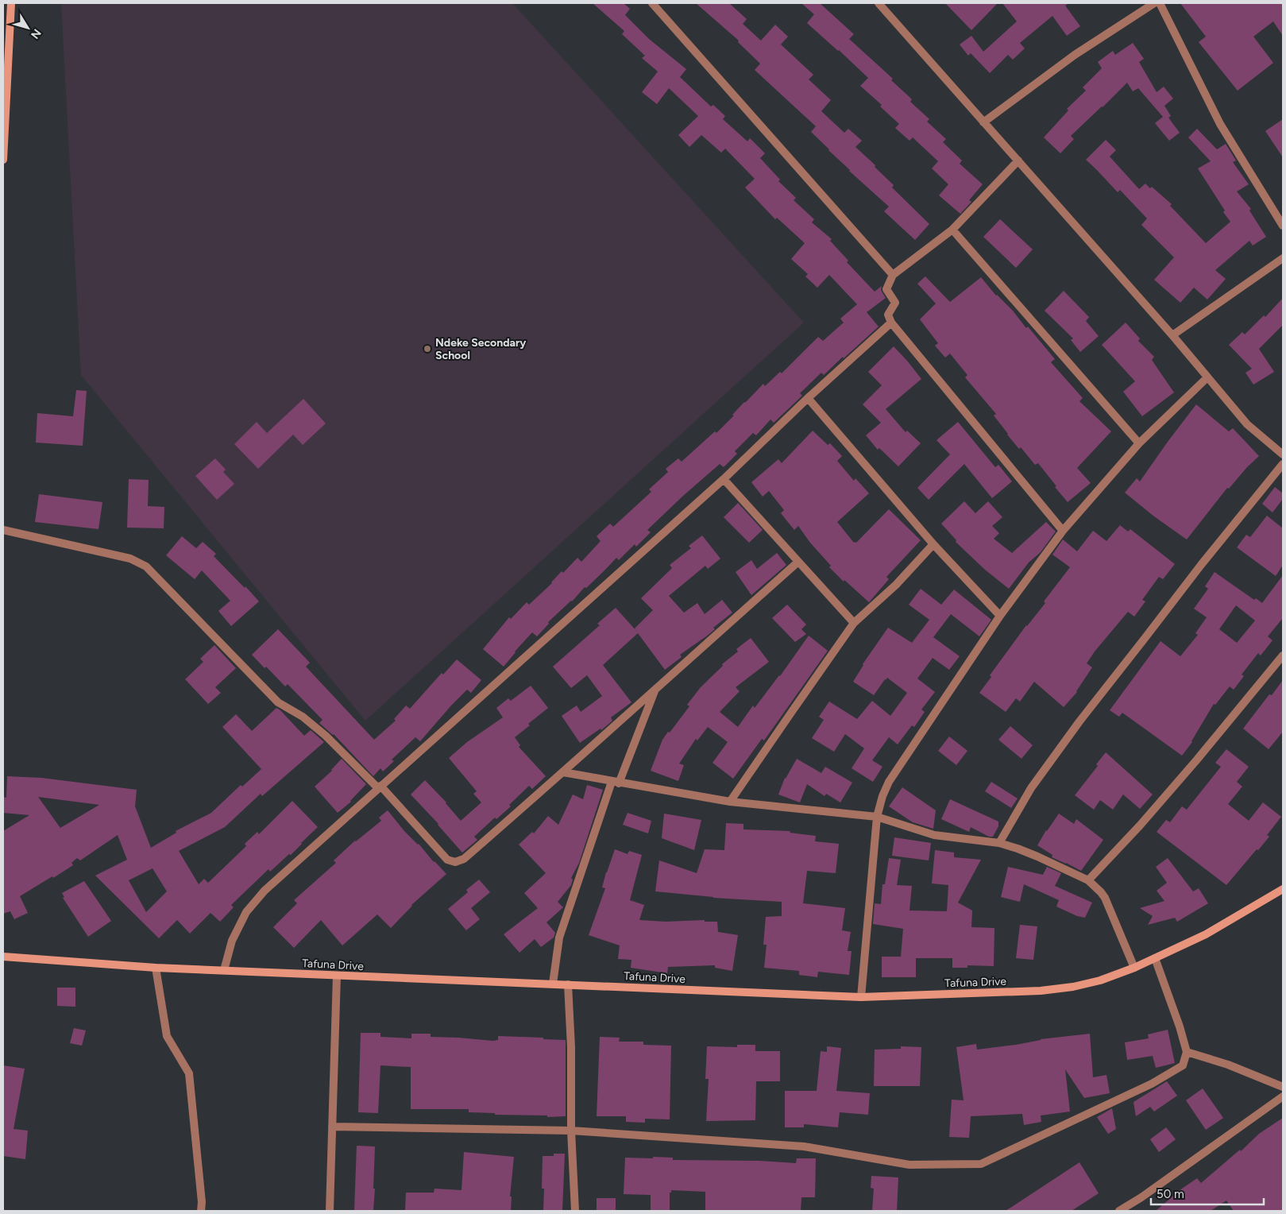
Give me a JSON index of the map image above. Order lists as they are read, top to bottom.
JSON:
{
  "streets": {
    "main road": ["Tafuna Drive"]
  },
  "places": ["Ndeke Secondary School"],
  "scale_bar": "50 m",
  "north": "bottom right"
}
